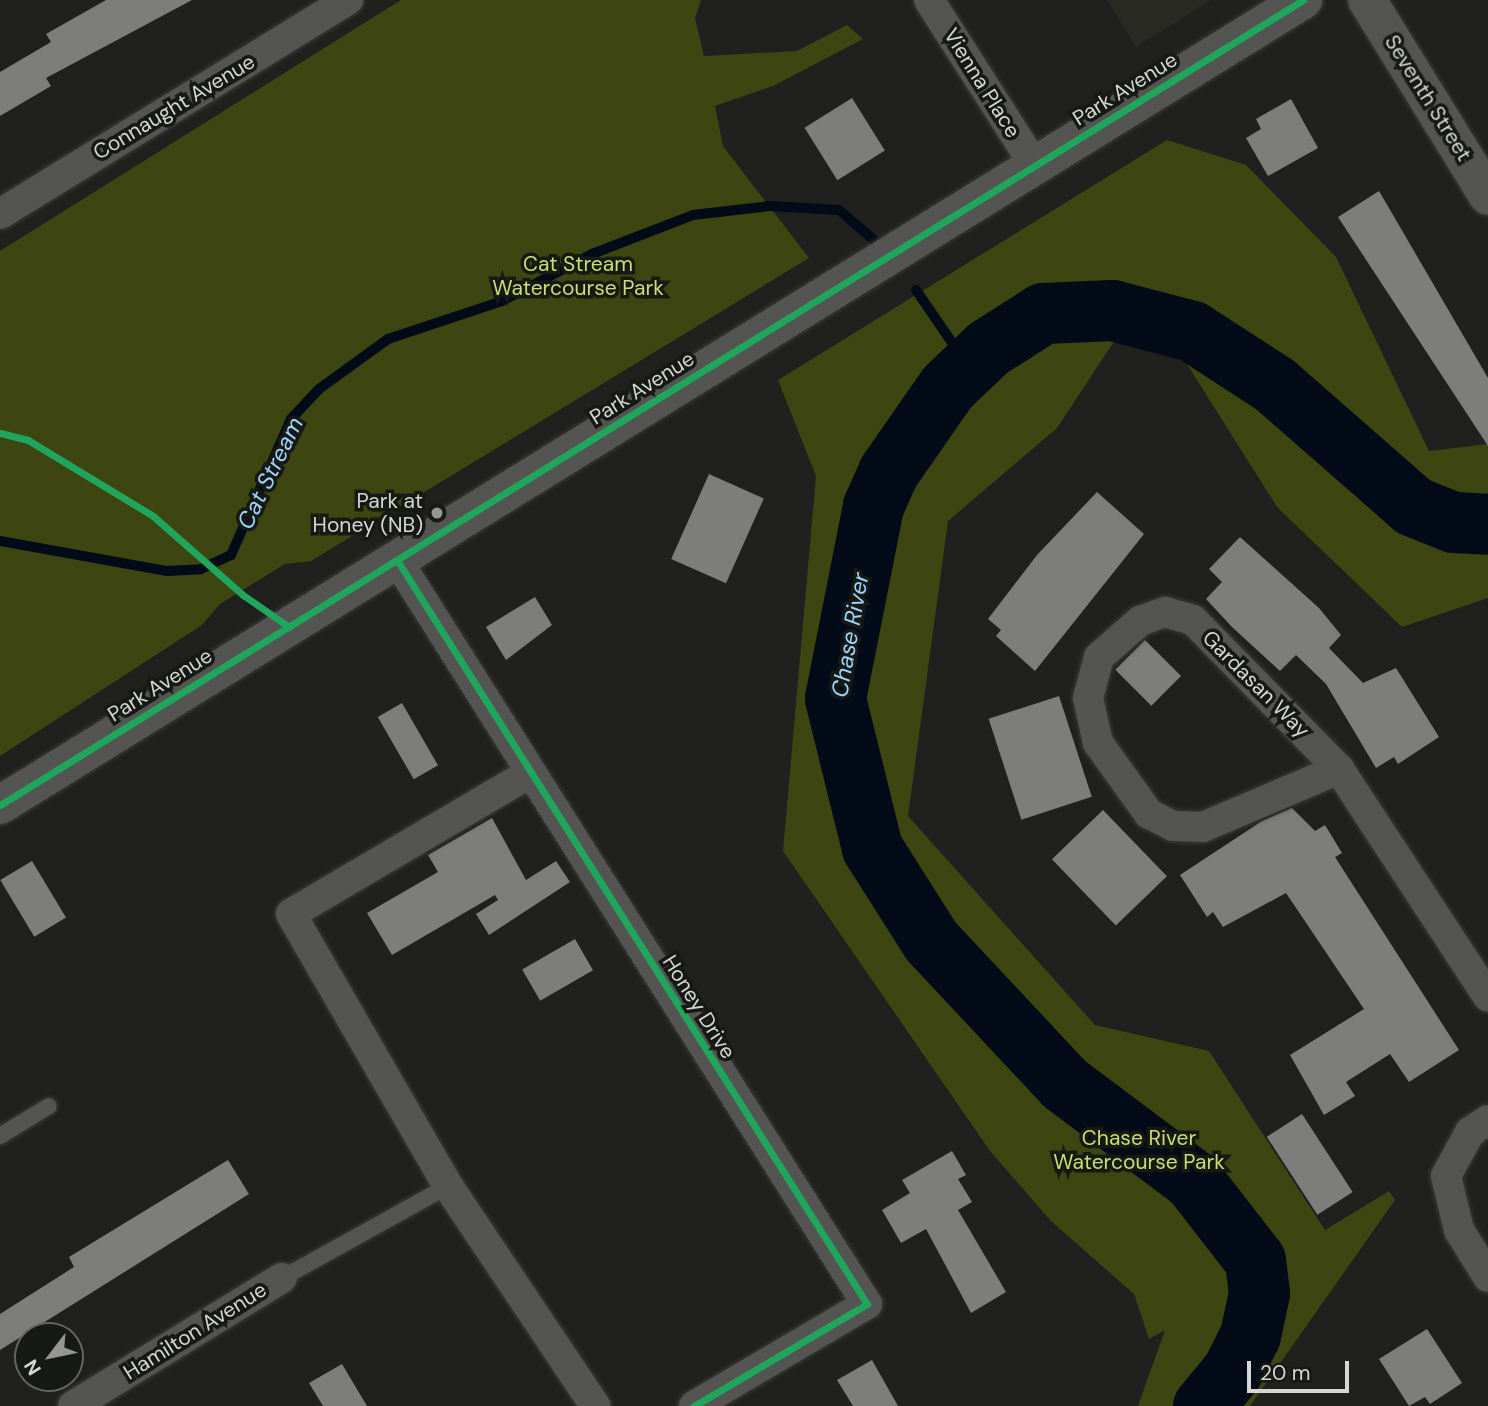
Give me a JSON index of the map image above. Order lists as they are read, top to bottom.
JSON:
{
  "streets": {
    "street": [
      "Vienna Place",
      "Park Avenue",
      "Seventh Street",
      "Connaught Avenue",
      "Gardasan Way",
      "Honey Drive",
      "Hamilton Avenue"
    ]
  },
  "crossings": [
    ["Vienna Place", "Park Avenue"],
    ["Park Avenue", "Honey Drive"]
  ],
  "water": ["Cat Stream", "Chase River"],
  "parks": ["Cat Stream Watercourse Park", "Chase River Watercourse Park"],
  "places": ["Park at Honey (NB)"],
  "scale_bar": "20 m",
  "north": "bottom left"
}
